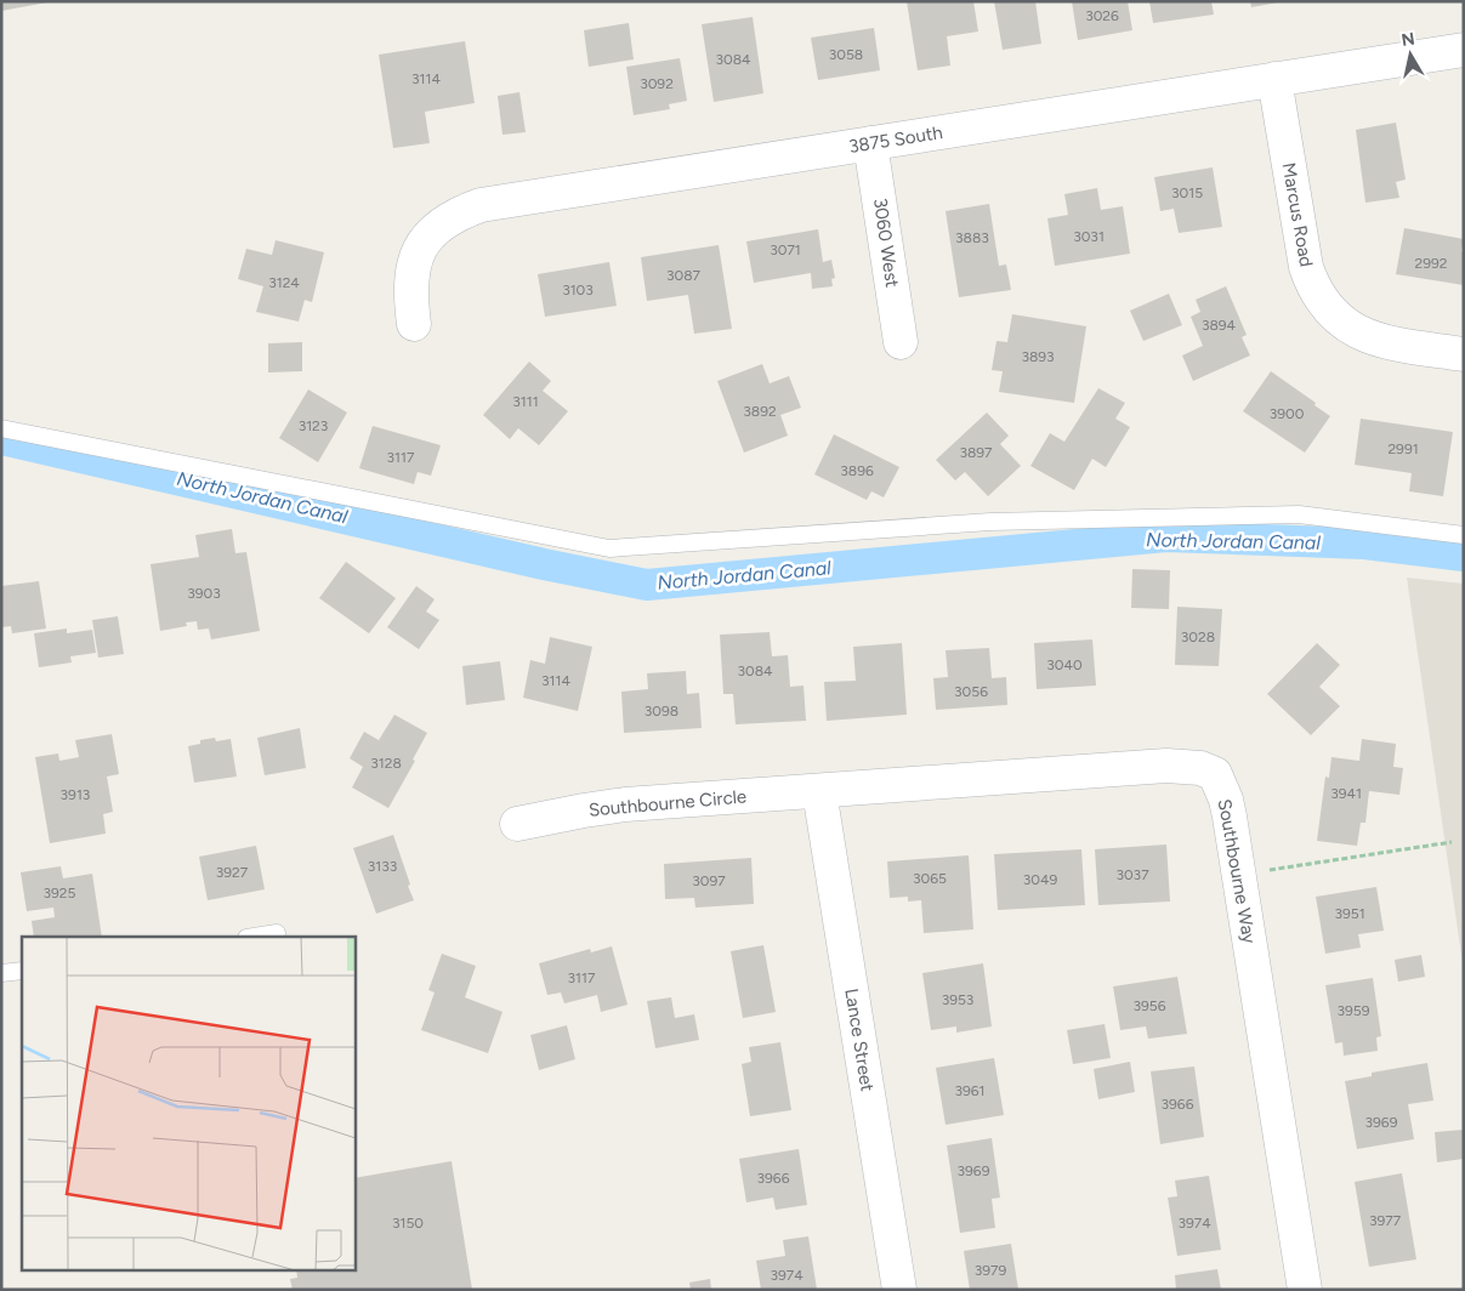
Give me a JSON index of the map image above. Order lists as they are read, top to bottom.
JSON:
{
  "streets": {
    "street": [
      "3875 South",
      "Marcus Road",
      "3060 West",
      "Southbourne Circle",
      "Southbourne Way",
      "Lance Street"
    ]
  },
  "crossings": [
    ["3875 South", "Marcus Road"],
    ["3875 South", "3060 West"],
    ["Southbourne Circle", "Southbourne Way"],
    ["Southbourne Circle", "Lance Street"],
    ["Southbourne Way", "Lance Street"]
  ],
  "water": ["North Jordan Canal"],
  "house_numbers": [
    "3026",
    "3058",
    "3084",
    "3114",
    "3092",
    "3015",
    "3031",
    "3883",
    "3071",
    "2992",
    "3087",
    "3124",
    "3103",
    "3894",
    "3893",
    "3111",
    "3892",
    "3900",
    "3123",
    "2991",
    "3897",
    "3117",
    "3896",
    "3903",
    "3028",
    "3040",
    "3084",
    "3114",
    "3056",
    "3098",
    "3128",
    "3941",
    "3913",
    "3133",
    "3927",
    "3037",
    "3065",
    "3049",
    "3097",
    "3925",
    "3951",
    "3117",
    "3953",
    "3956",
    "3959",
    "3961",
    "3966",
    "3969",
    "3969",
    "3966",
    "3977",
    "3150",
    "3974",
    "3979",
    "3974"
  ],
  "north": "top"
}
